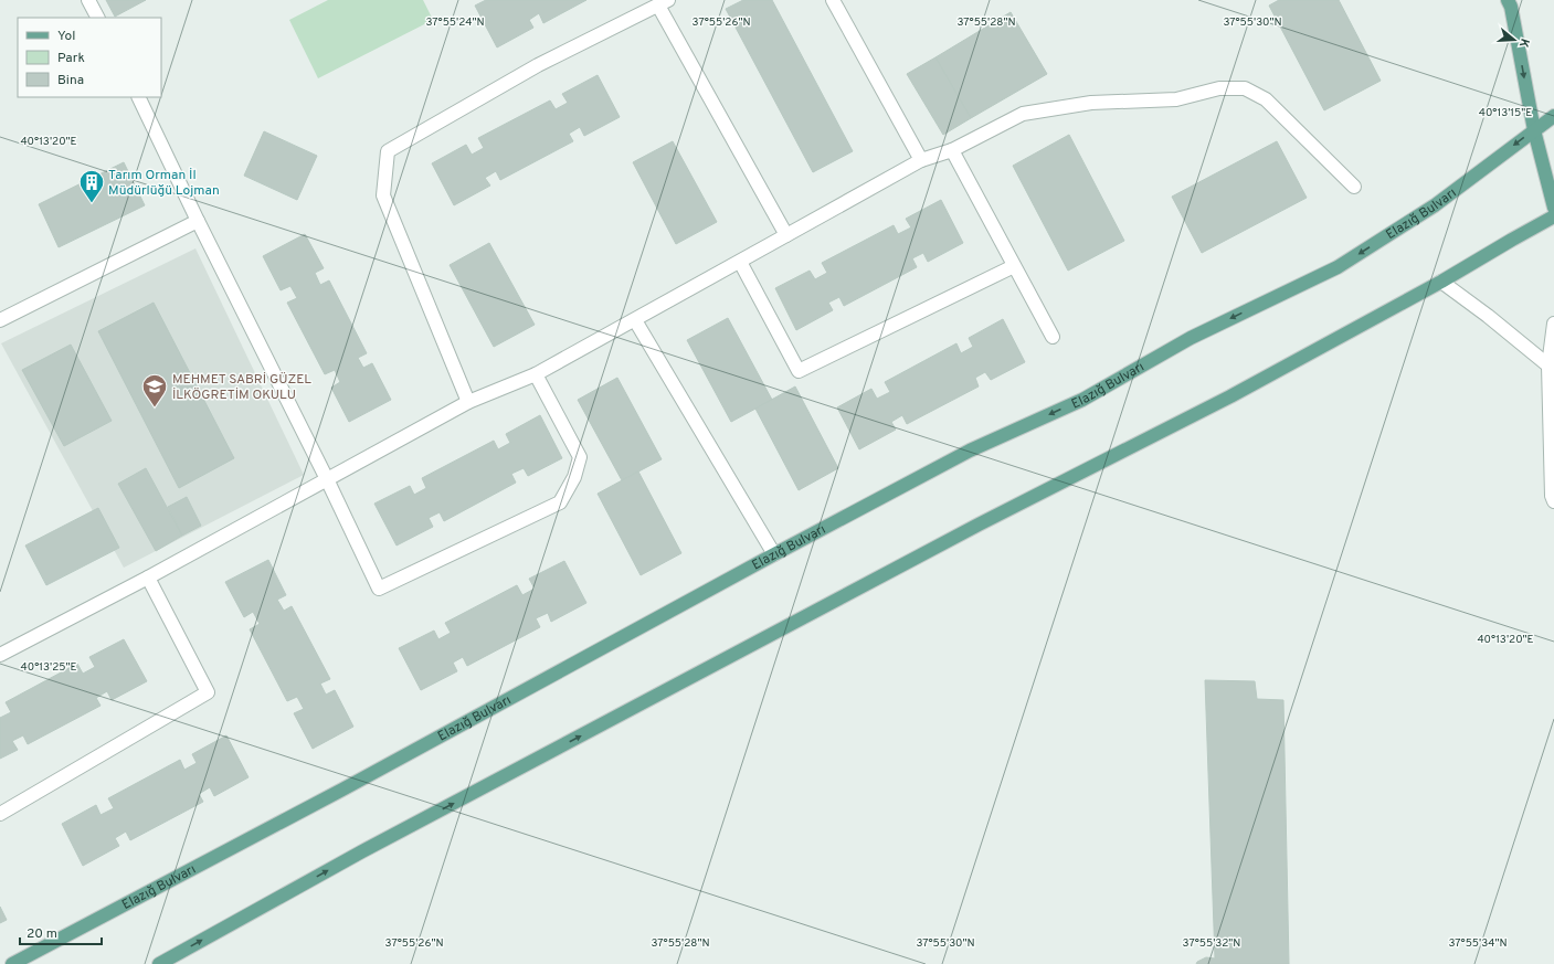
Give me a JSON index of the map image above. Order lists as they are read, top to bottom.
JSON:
{
  "streets": {
    "main road": ["Elazığ Bulvarı"]
  },
  "places": {
    "building": ["Tarım Orman İl Müdürlüğü Lojman"],
    "school or university": ["MEHMET SABRİ GÜZEL İLKÖGRETİM OKULU"]
  },
  "legend": ["Yol", "Park", "Bina"],
  "scale_bar": "20 m",
  "north": "right",
  "coordinates": [
    "37°55'24\"N",
    "37°55'26\"N",
    "37°55'28\"N",
    "37°55'30\"N",
    "40°13'15\"E",
    "40°13'20\"E",
    "40°13'25\"E",
    "37°55'32\"N",
    "37°55'34\"N"
  ]
}
